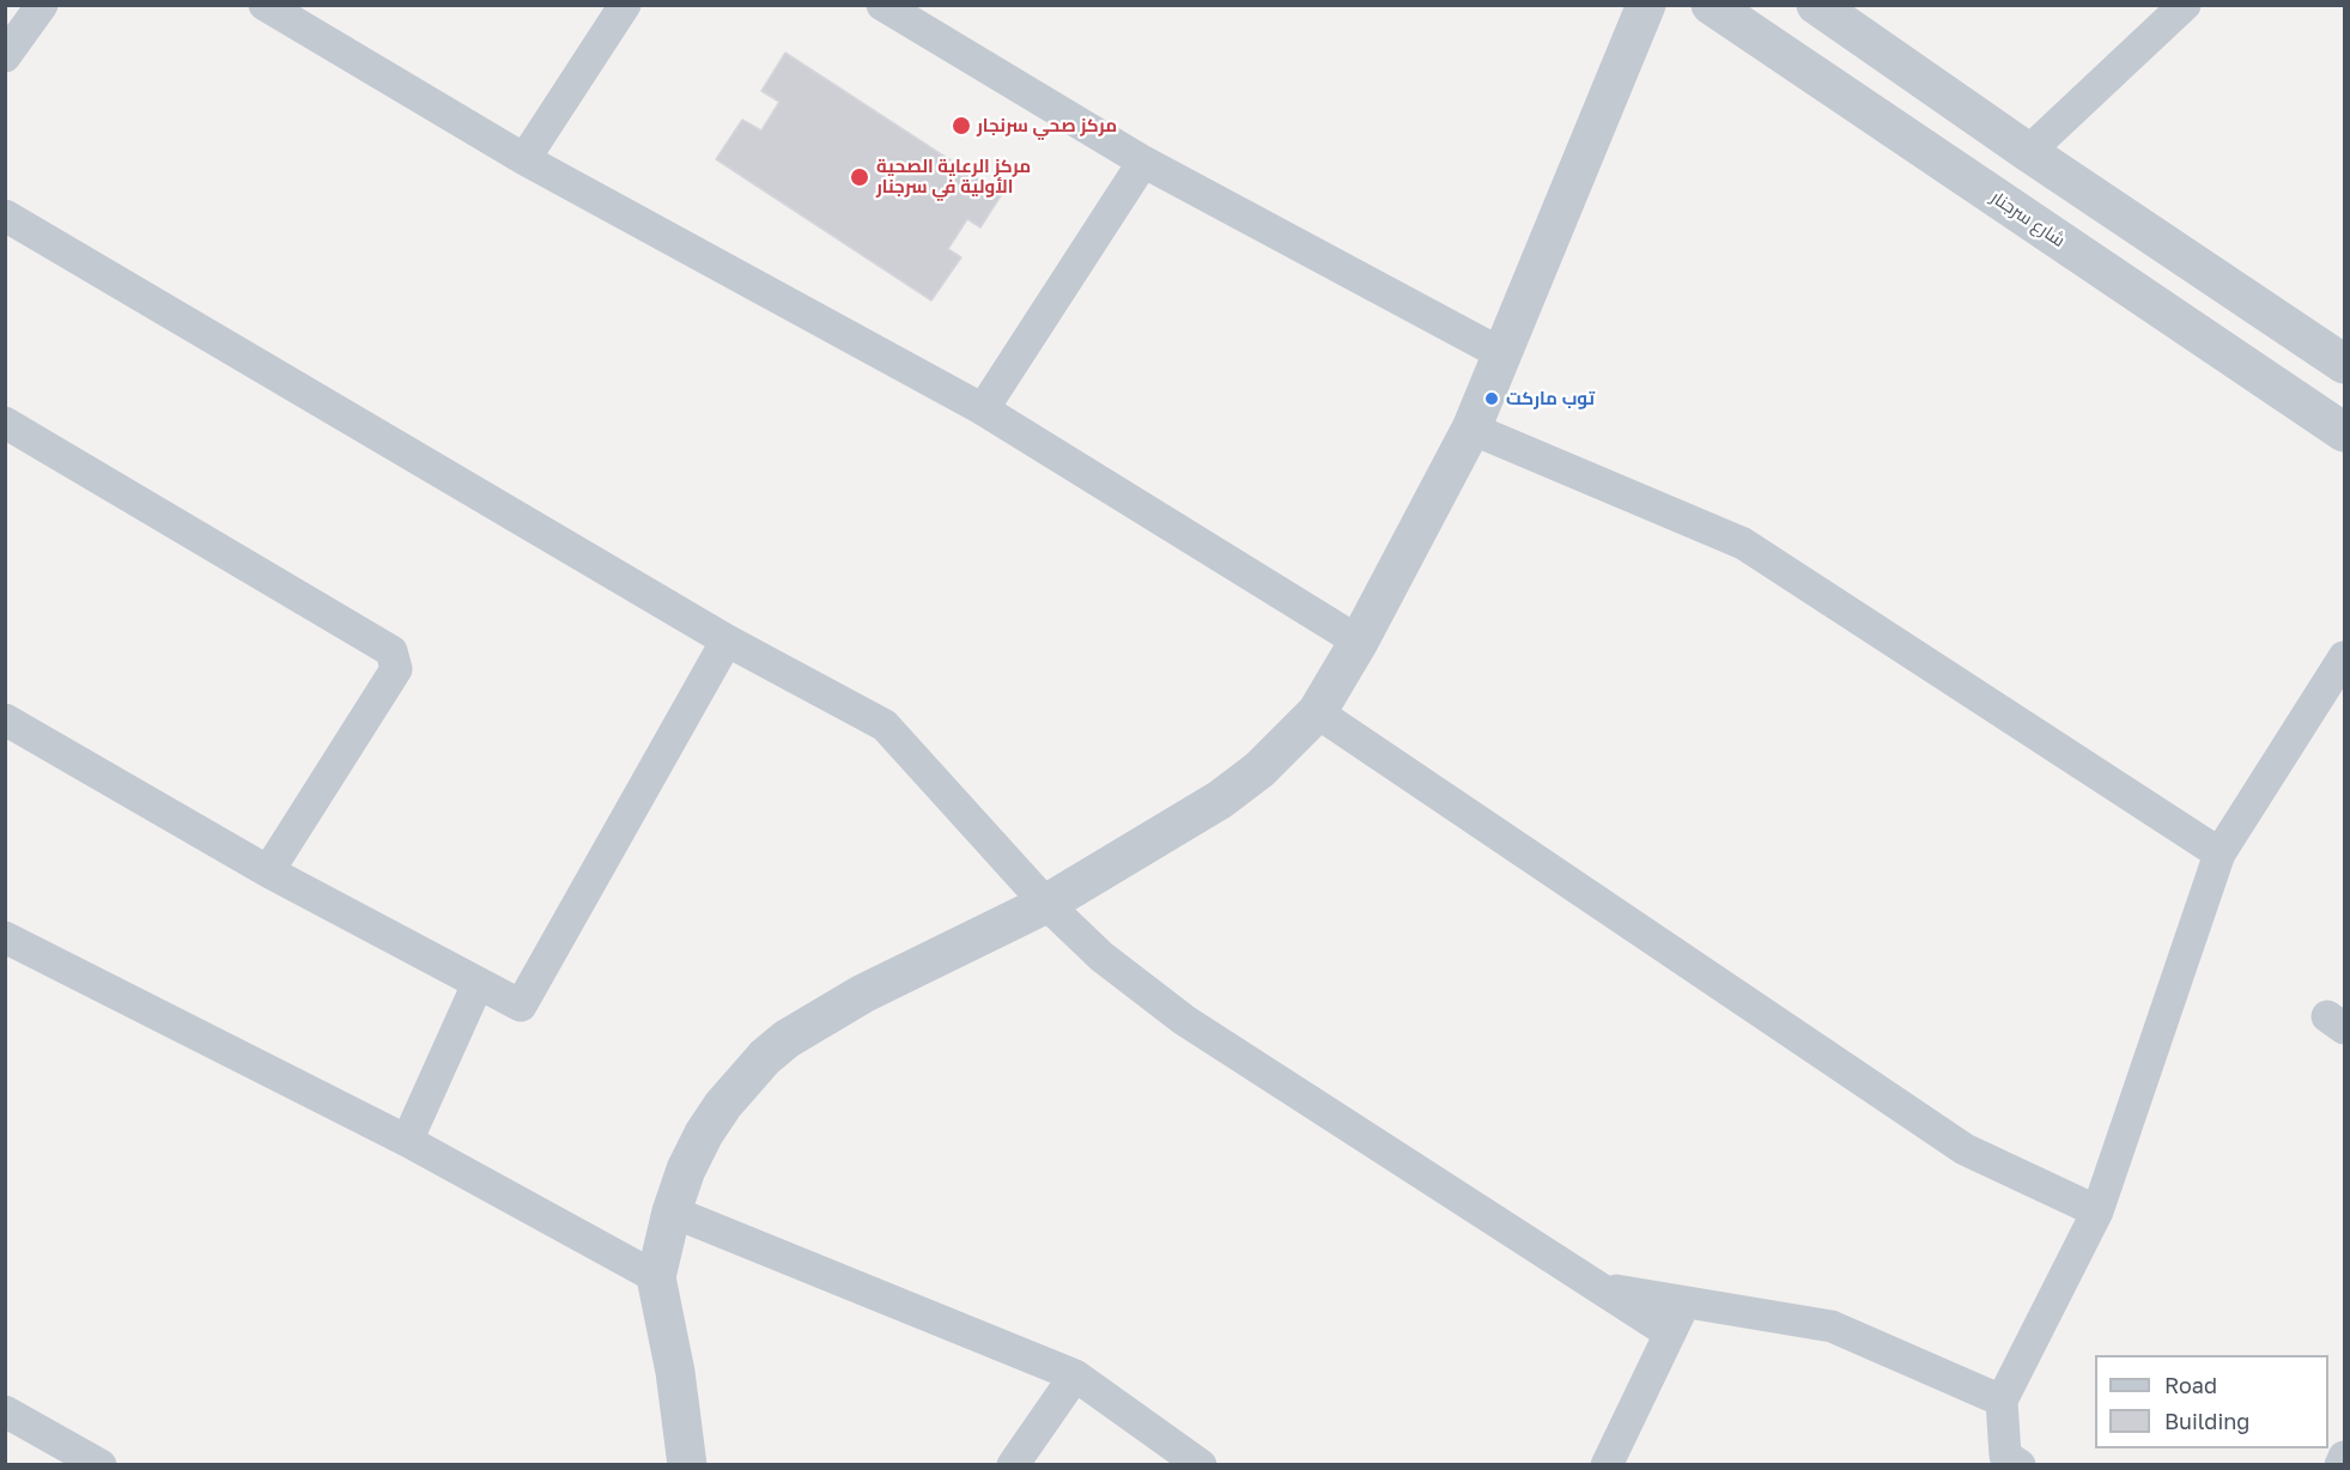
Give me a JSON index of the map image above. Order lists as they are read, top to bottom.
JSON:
{
  "streets": {
    "street": ["شارع سرجنار"]
  },
  "places": ["مركز صحي سرنجار", "مركز الرعاية الصحية الأولية في سرجنار", "توب ماركت"],
  "legend": ["Road", "Building"]
}
